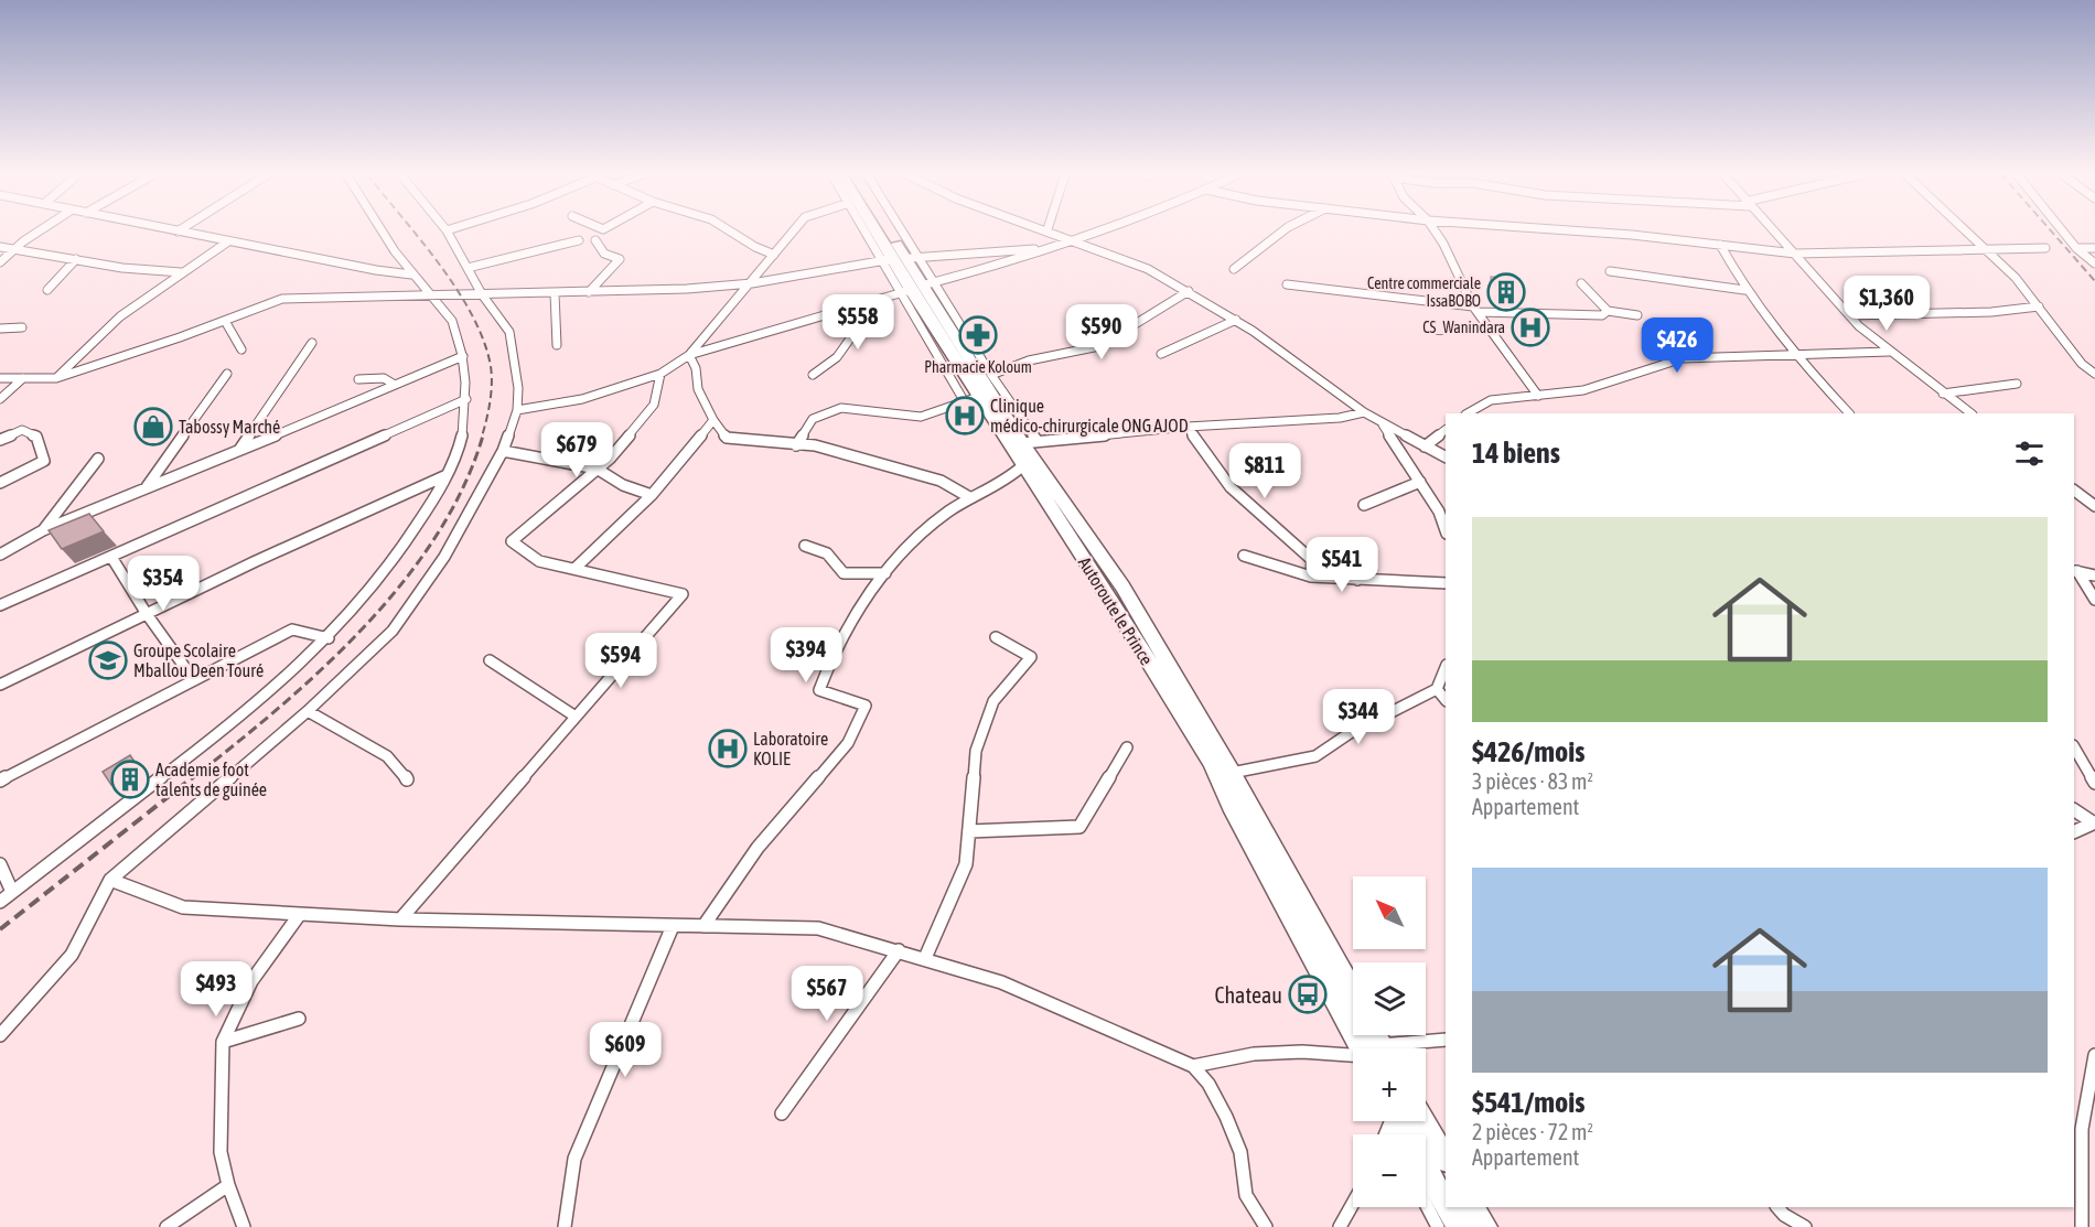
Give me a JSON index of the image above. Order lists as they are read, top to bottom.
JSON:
{
  "streets": {
    "main road": ["Autoroute le Prince"]
  },
  "places": {
    "building": ["Centre commerciale IssaBOBO", "Academie foot talents de guinée"],
    "hospital": ["CS_Wanindara", "Clinique médico-chirurgicale ONG AJOD", "Laboratoire KOLIE"],
    "pharmacy": ["Pharmacie Koloum"],
    "shop": ["Tabossy Marché"],
    "school or university": ["Groupe Scolaire Mballou Deen Touré"],
    "bus stop": ["Chateau"]
  },
  "north": "top left",
  "page": {
    "price": [
      "$1,360",
      "$558",
      "$590",
      "$426",
      "$679",
      "$811",
      "$541",
      "$354",
      "$394",
      "$594",
      "$344",
      "$493",
      "$567",
      "$609"
    ],
    "heading": "14 biens",
    "list": [
      {
        "name": "$426/mois",
        "note": "3 pièces · 83 m² · Appartement"
      },
      {
        "name": "$541/mois",
        "note": "2 pièces · 72 m² · Appartement"
      }
    ],
    "map_buttons": ["+", "−"]
  }
}
